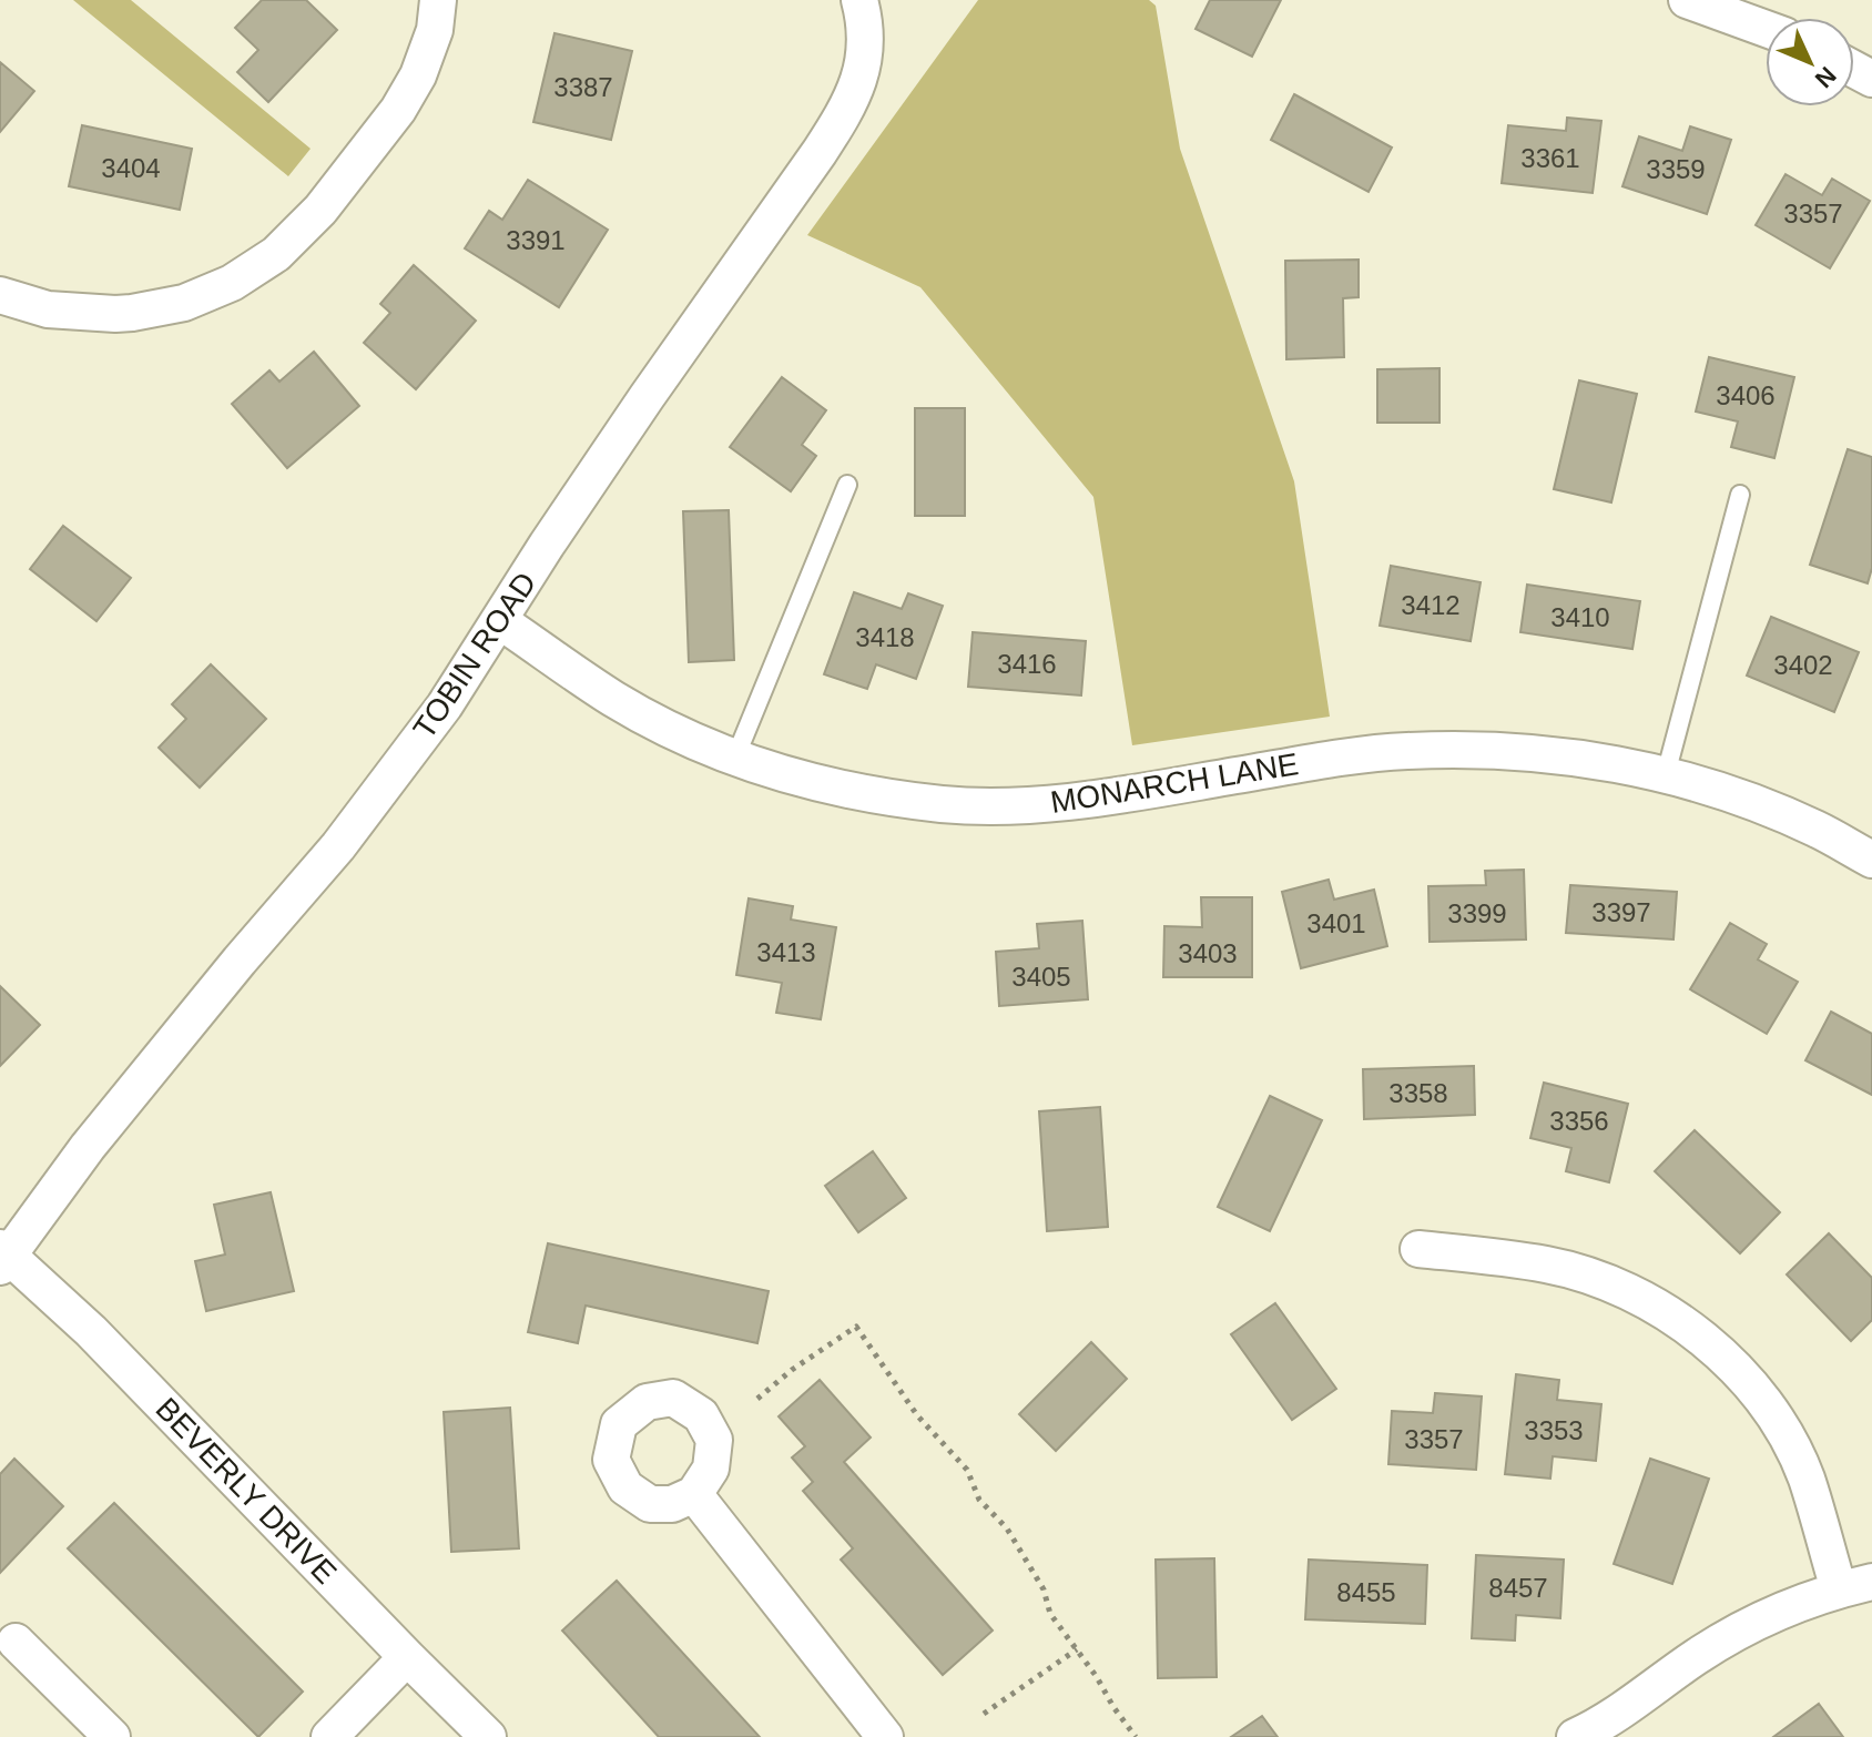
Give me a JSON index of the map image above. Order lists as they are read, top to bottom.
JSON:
{
  "streets": {
    "street": ["TOBIN ROAD", "MONARCH LANE", "BEVERLY DRIVE"]
  },
  "crossings": [
    ["TOBIN ROAD", "MONARCH LANE"],
    ["TOBIN ROAD", "BEVERLY DRIVE"]
  ],
  "house_numbers": [
    "3387",
    "3361",
    "3404",
    "3359",
    "3357",
    "3391",
    "3406",
    "3412",
    "3410",
    "3418",
    "3416",
    "3402",
    "3397",
    "3399",
    "3401",
    "3413",
    "3403",
    "3405",
    "3358",
    "3356",
    "3353",
    "3357",
    "8457",
    "8455"
  ],
  "north": "bottom right"
}
